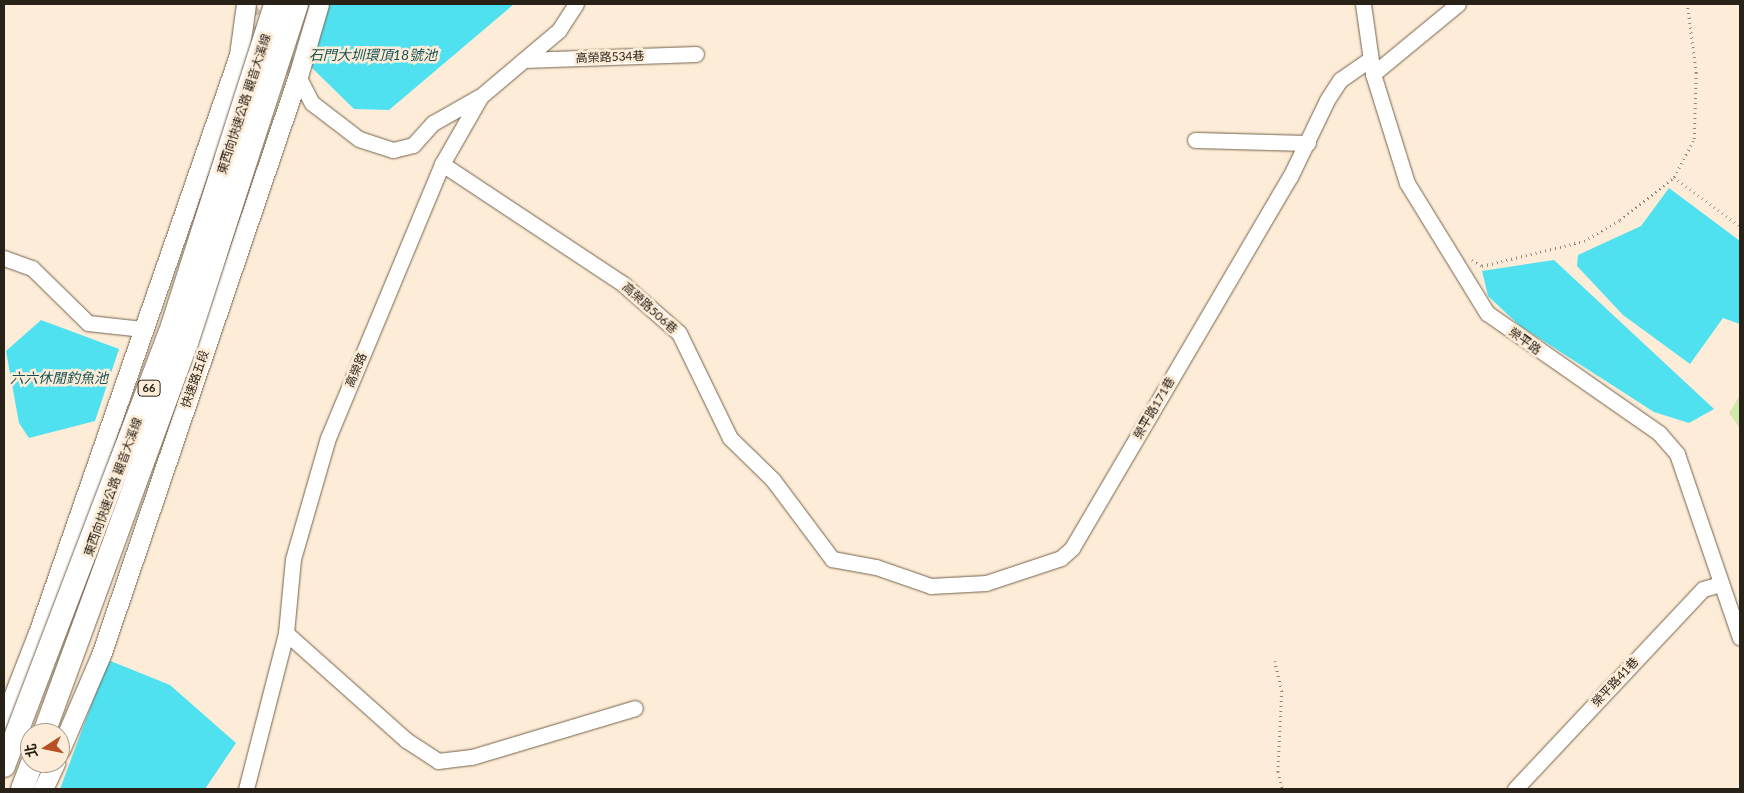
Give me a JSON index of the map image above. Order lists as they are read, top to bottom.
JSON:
{
  "streets": {
    "highway": ["東西向快速公路 觀音大溪線", "66"],
    "main road": ["快速路五段"],
    "street": [
      "高榮路534巷",
      "高榮路506巷",
      "榮平路",
      "高榮路",
      "榮平路171巷",
      "榮平路41巷"
    ]
  },
  "crossings": [
    ["高榮路534巷", "高榮路"],
    ["高榮路506巷", "高榮路"],
    ["高榮路506巷", "榮平路171巷"],
    ["榮平路", "榮平路171巷"],
    ["榮平路", "榮平路41巷"]
  ],
  "water": ["石門大圳環頂18號池", "六六休閒釣魚池"],
  "north": "left"
}
